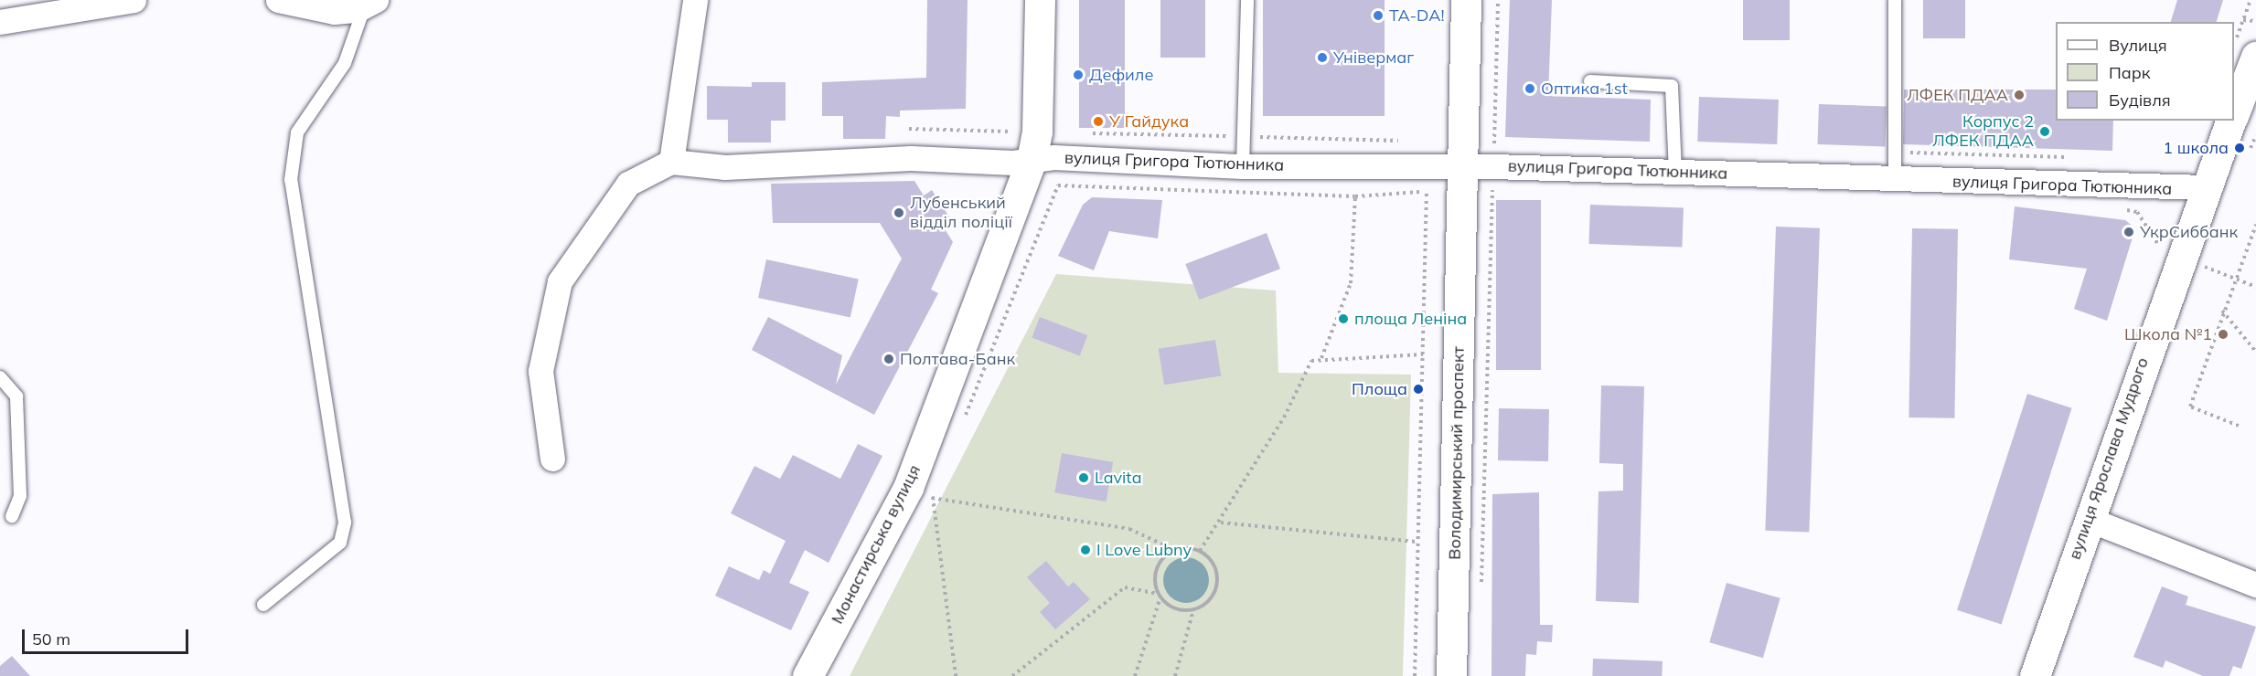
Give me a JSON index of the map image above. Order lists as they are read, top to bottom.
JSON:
{
  "streets": {
    "main road": ["Володимирський проспект", "вулиця Ярослава Мудрого", "Монастирська вулиця"],
    "street": ["вулиця Григора Тютюнника"]
  },
  "crossings": [
    ["вулиця Григора Тютюнника", "Володимирський проспект"],
    ["вулиця Григора Тютюнника", "вулиця Ярослава Мудрого"],
    ["вулиця Григора Тютюнника", "Монастирська вулиця"]
  ],
  "places": [
    "TA-DA!",
    "Універмаг",
    "Дефиле",
    "Оптика 1st",
    "ЛФЕК ПДАА",
    "У Гайдука",
    "Корпус 2 ЛФЕК ПДАА",
    "1 школа",
    "Лубенський відділ поліції",
    "УкрСиббанк",
    "площа Леніна",
    "Школа №1",
    "Полтава-Банк",
    "Площа",
    "Lavita",
    "I Love Lubny"
  ],
  "legend": ["Вулиця", "Парк", "Будівля"],
  "scale_bar": "50 m"
}
